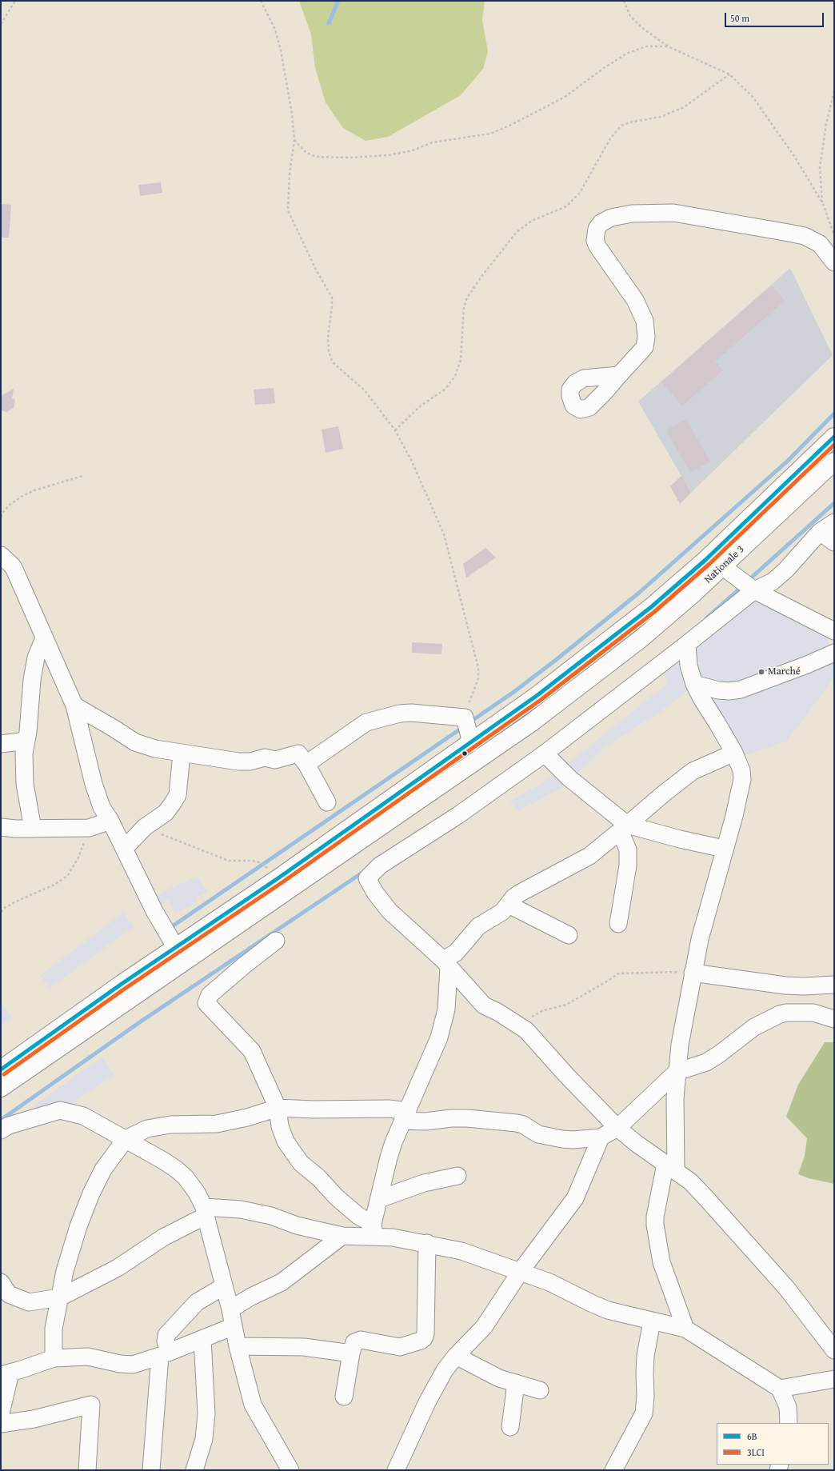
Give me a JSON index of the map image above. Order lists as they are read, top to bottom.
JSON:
{
  "streets": {
    "main road": ["Nationale 3"]
  },
  "places": ["Marché"],
  "lines": ["transit line 6B", "transit line 3LCI"],
  "legend": ["6B", "3LCI"],
  "scale_bar": "50 m"
}
